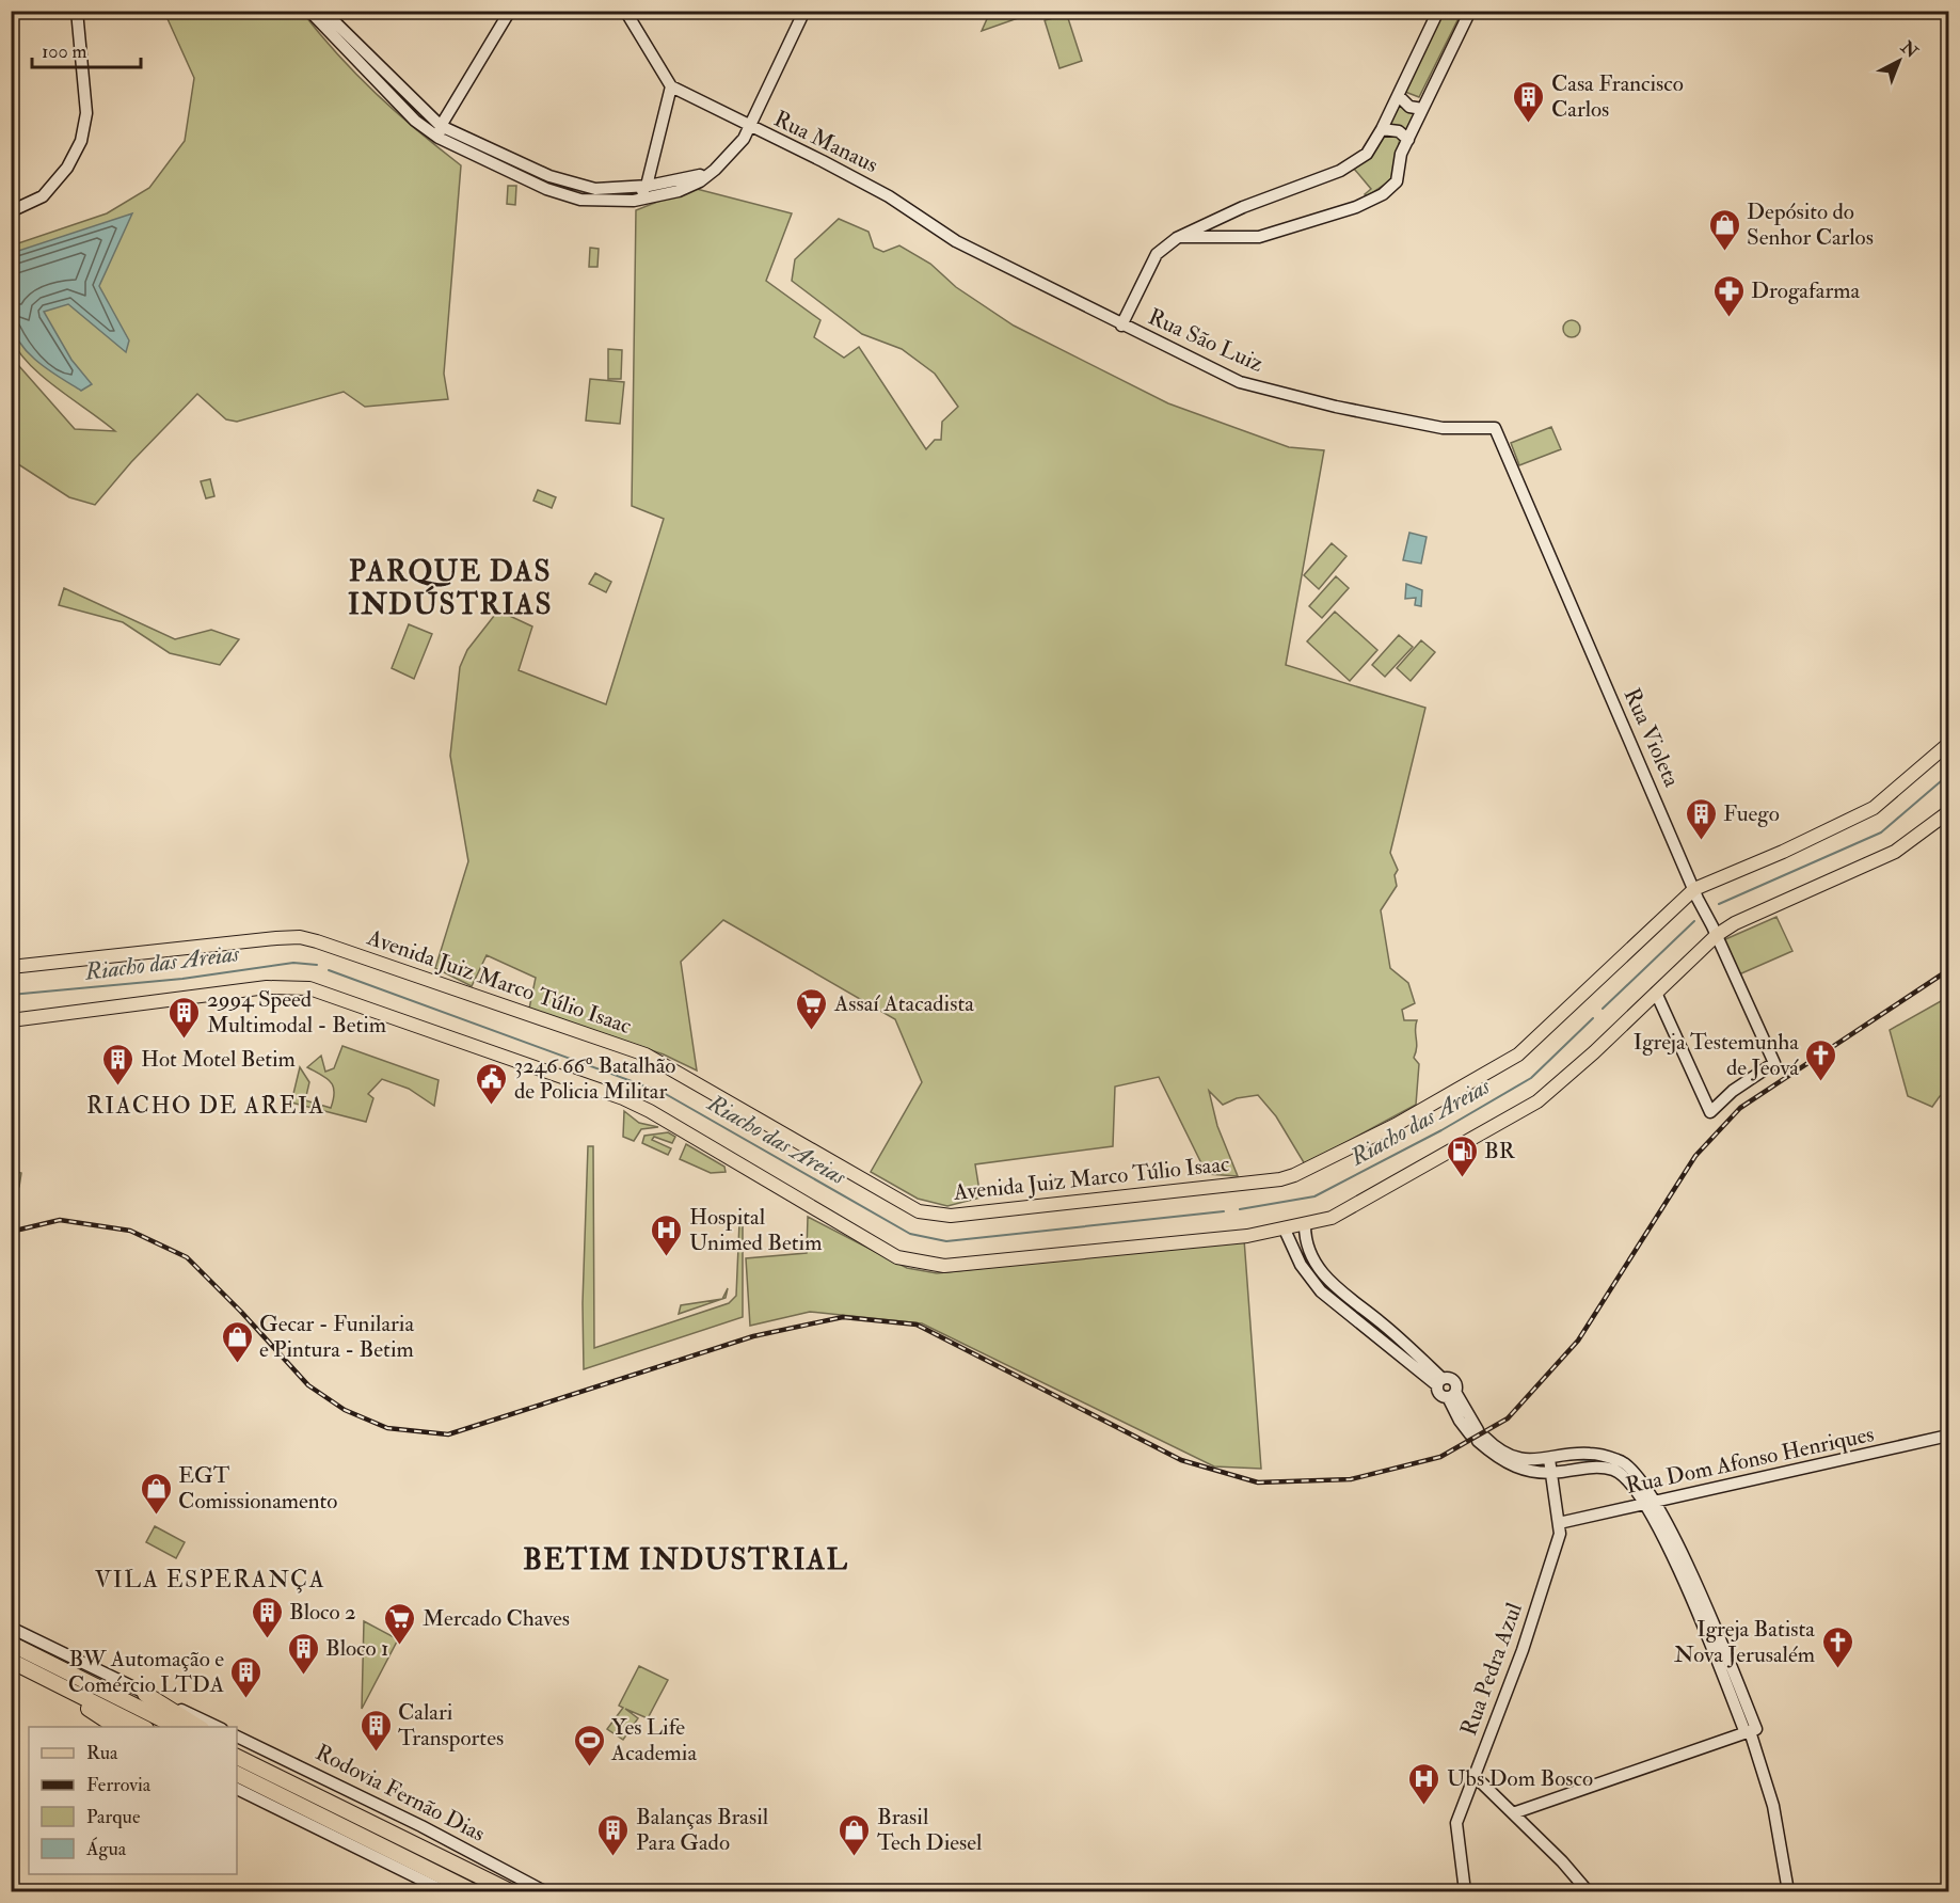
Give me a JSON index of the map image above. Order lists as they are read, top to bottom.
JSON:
{
  "streets": {
    "highway": ["Rodovia Fernão Dias"],
    "main road": ["Avenida Juiz Marco Túlio Isaac"],
    "street": [
      "Rua Manaus",
      "Rua São Luiz",
      "Rua Violeta",
      "Rua Dom Afonso Henriques",
      "Rua Pedra Azul"
    ]
  },
  "crossings": [
    ["Rua Manaus", "Rua São Luiz"],
    ["Rua São Luiz", "Rua Violeta"],
    ["Rua Violeta", "Avenida Juiz Marco Túlio Isaac"],
    ["Rua Dom Afonso Henriques", "Rua Pedra Azul"]
  ],
  "districts": [
    "PARQUE DAS INDÚSTRIAS",
    "RIACHO DE AREIA",
    "BETIM INDUSTRIAL",
    "VILA ESPERANÇA"
  ],
  "water": ["Riacho das Areias"],
  "places": {
    "building": [
      "Casa Francisco Carlos",
      "Fuego",
      "2994 Speed Multimodal - Betim",
      "Hot Motel Betim",
      "Bloco 2",
      "Bloco 1",
      "BW Automação e Comércio LTDA",
      "Calari Transportes",
      "Balanças Brasil Para Gado"
    ],
    "shop": [
      "Depósito do Senhor Carlos",
      "Gecar - Funilaria e Pintura - Betim",
      "EGT Comissionamento",
      "Brasil Tech Diesel"
    ],
    "pharmacy": ["Drogafarma"],
    "supermarket": ["Assaí Atacadista", "Mercado Chaves"],
    "church": ["Igreja Testemunha de Jeová", "Igreja Batista Nova Jerusalém"],
    "public building": ["3246 66º Batalhão de Policia Militar"],
    "fuel station": ["BR"],
    "hospital": ["Hospital Unimed Betim", "Ubs Dom Bosco"],
    "sports": ["Yes Life Academia"]
  },
  "legend": [
    "Rua",
    "Ferrovia",
    "Parque",
    "Água"
  ],
  "scale_bar": "100 m",
  "north": "top right"
}
